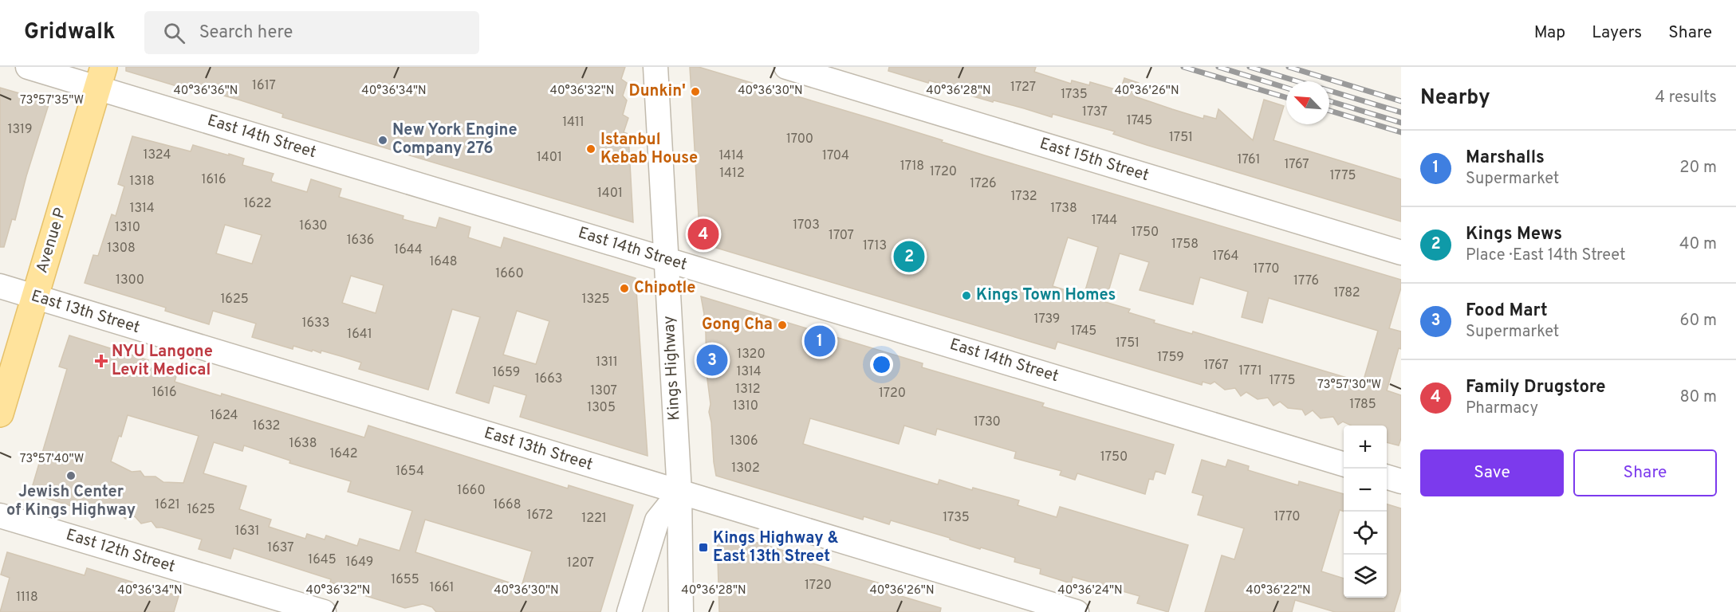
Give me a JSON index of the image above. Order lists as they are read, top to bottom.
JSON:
{
  "streets": {
    "main road": ["Avenue P"],
    "street": [
      "East 14th Street",
      "East 15th Street",
      "East 13th Street",
      "Kings Highway",
      "East 12th Street"
    ]
  },
  "crossings": [
    ["East 14th Street", "Avenue P"],
    ["East 14th Street", "Kings Highway"],
    ["Avenue P", "East 13th Street"],
    ["East 13th Street", "Kings Highway"]
  ],
  "places": {
    "other": [
      "Dunkin'",
      "New York Engine Company 276",
      "Istanbul Kebab House",
      "Chipotle",
      "Kings Town Homes",
      "Gong Cha",
      "Jewish Center of Kings Highway"
    ],
    "health": ["NYU Langone Levit Medical"],
    "transit": ["Kings Highway & East 13th Street"]
  },
  "house_numbers": [
    "1617",
    "1727",
    "1735",
    "1737",
    "1745",
    "1411",
    "1319",
    "1751",
    "1700",
    "1324",
    "1414",
    "1704",
    "1401",
    "1761",
    "1767",
    "1718",
    "1720",
    "1412",
    "1775",
    "1616",
    "1318",
    "1726",
    "1401",
    "1732",
    "1622",
    "1314",
    "1738",
    "1744",
    "1703",
    "1630",
    "1310",
    "1750",
    "1707",
    "1636",
    "1758",
    "1713",
    "1308",
    "1644",
    "1764",
    "1648",
    "1770",
    "1660",
    "1300",
    "1776",
    "1782",
    "1625",
    "1325",
    "1739",
    "1633",
    "1745",
    "1641",
    "1751",
    "1320",
    "1759",
    "1311",
    "1767",
    "1771",
    "1314",
    "1659",
    "1663",
    "1775",
    "1312",
    "1307",
    "1616",
    "1720",
    "1785",
    "1310",
    "1305",
    "1624",
    "1730",
    "1632",
    "1306",
    "1638",
    "1642",
    "1750",
    "1302",
    "1654",
    "1660",
    "1621",
    "1668",
    "1625",
    "1672",
    "1770",
    "1735",
    "1221",
    "1631",
    "1637",
    "1645",
    "1649",
    "1207",
    "1655",
    "1720",
    "1661",
    "1118"
  ],
  "north": "top left",
  "page": {
    "header": "Gridwalk",
    "search": "Search here",
    "nav": ["Map", "Layers", "Share"],
    "heading": ["Nearby", "4 results"],
    "list": [
      {
        "mark": "1",
        "name": "Marshalls",
        "note": "Supermarket",
        "value": "20 m"
      },
      {
        "mark": "2",
        "name": "Kings Mews",
        "note": "Place · East 14th Street",
        "value": "40 m"
      },
      {
        "mark": "3",
        "name": "Food Mart",
        "note": "Supermarket",
        "value": "60 m"
      },
      {
        "mark": "4",
        "name": "Family Drugstore",
        "note": "Pharmacy",
        "value": "80 m"
      }
    ],
    "pins": [
      "4",
      "2",
      "1",
      "3"
    ],
    "map_buttons": ["+", "−"],
    "buttons": ["Save", "Share"]
  },
  "coordinates": [
    "40°36'36\"N",
    "40°36'34\"N",
    "40°36'32\"N",
    "40°36'30\"N",
    "40°36'28\"N",
    "40°36'26\"N",
    "73°57'35\"W",
    "73°57'30\"W",
    "73°57'40\"W",
    "40°36'24\"N",
    "40°36'22\"N"
  ]
}
